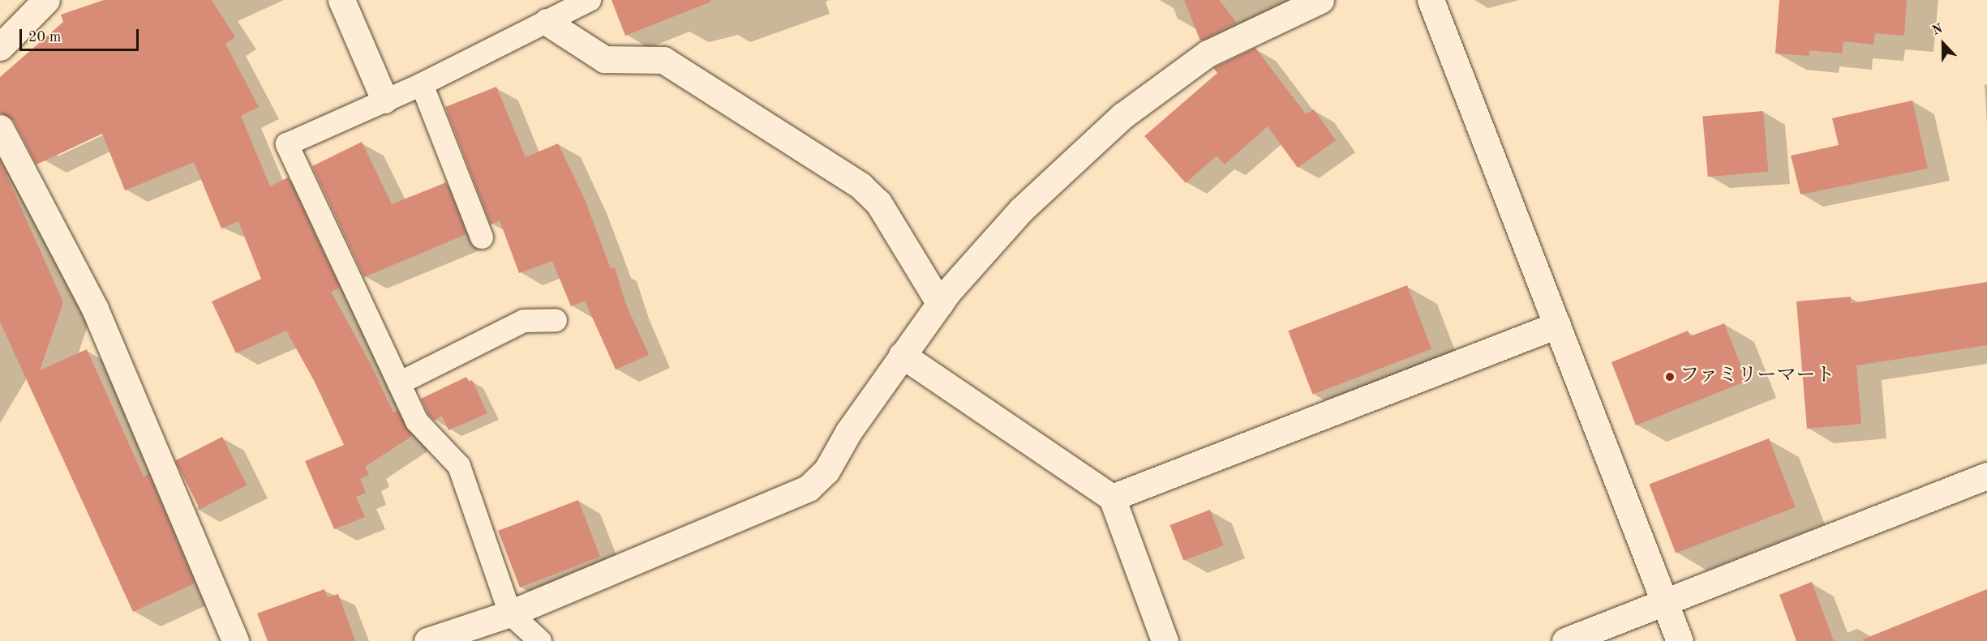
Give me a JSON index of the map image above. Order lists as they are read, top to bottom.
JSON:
{
  "places": ["ファミリーマート"],
  "scale_bar": "20 m",
  "north": "top"
}
